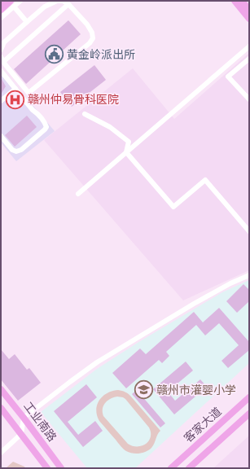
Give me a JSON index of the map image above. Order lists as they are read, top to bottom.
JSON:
{
  "streets": {
    "main road": ["工业南路", "客家大道"]
  },
  "places": {
    "public building": ["黄金岭派出所"],
    "hospital": ["赣州仲易骨科医院"],
    "school or university": ["赣州市灌婴小学"]
  }
}
